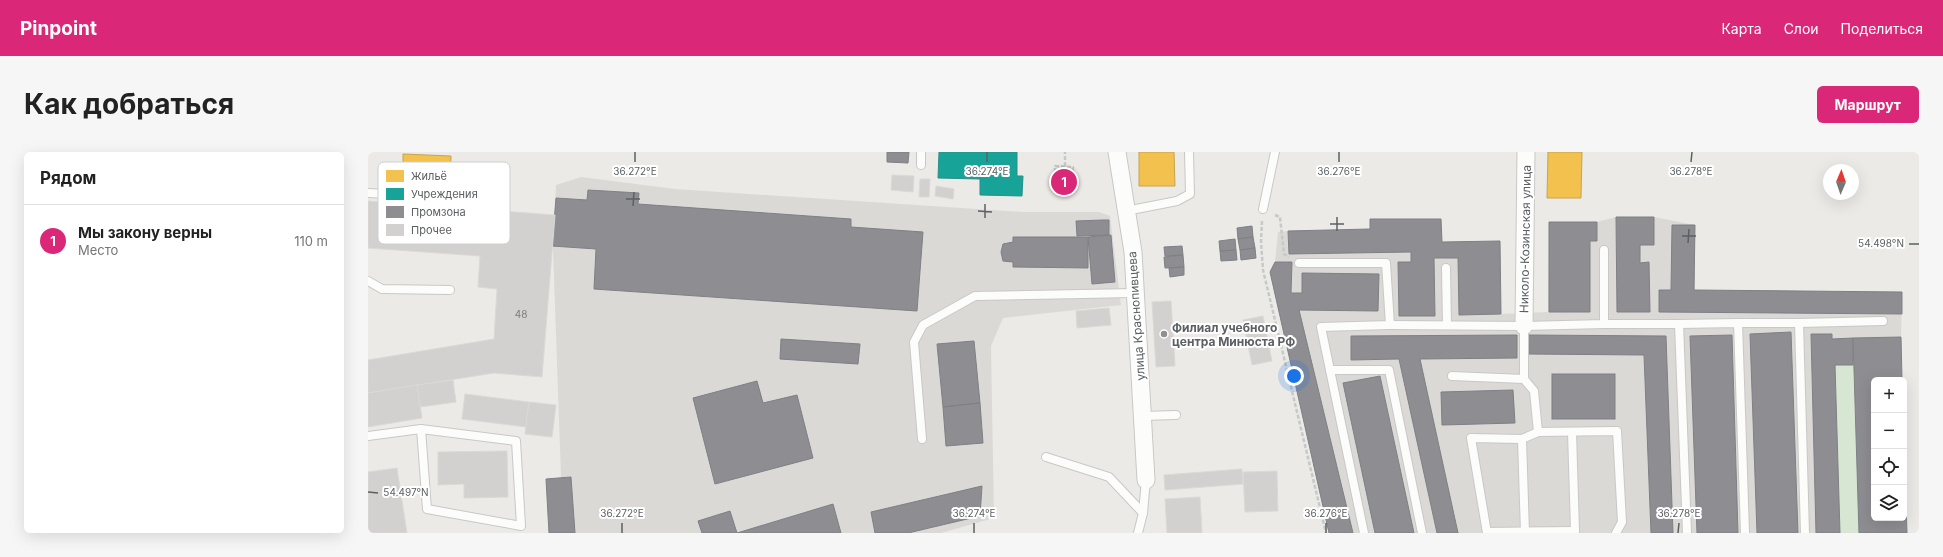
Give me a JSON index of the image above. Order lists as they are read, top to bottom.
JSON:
{
  "streets": {
    "street": ["Николо-Козинская улица", "улица Краснопивцева"]
  },
  "places": ["Филиал учебного центра Минюста РФ"],
  "house_numbers": ["48"],
  "legend": [
    "Жильё",
    "Учреждения",
    "Промзона",
    "Прочее"
  ],
  "north": "top",
  "page": {
    "header": "Pinpoint",
    "nav": ["Карта", "Слои", "Поделиться"],
    "buttons": "Маршрут",
    "title": "Как добраться",
    "heading": "Рядом",
    "pins": "1",
    "list": [
      {
        "mark": "1",
        "name": "Мы закону верны",
        "note": "Место",
        "value": "110 m"
      }
    ],
    "map_buttons": ["+", "−"]
  },
  "coordinates": [
    "36.272°E",
    "36.274°E",
    "36.276°E",
    "36.278°E",
    "54.498°N",
    "54.497°N"
  ]
}
